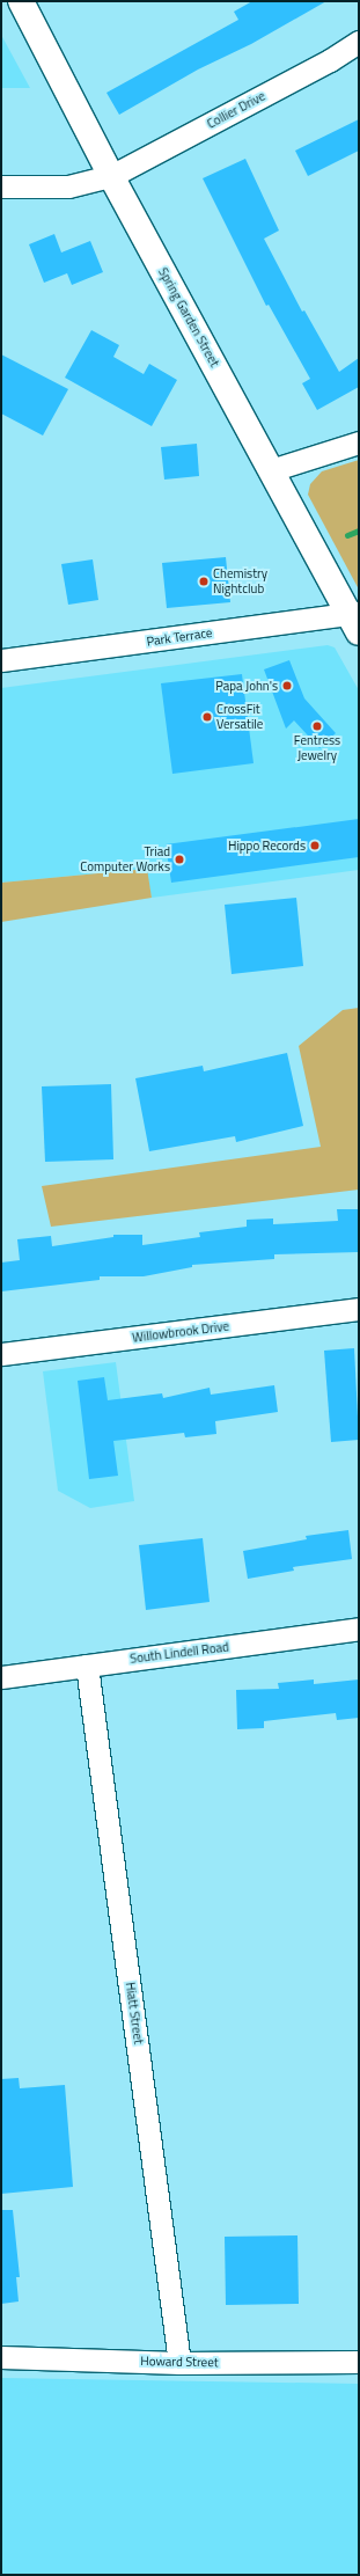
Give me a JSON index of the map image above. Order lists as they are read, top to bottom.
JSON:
{
  "streets": {
    "main road": ["Spring Garden Street"],
    "street": [
      "Collier Drive",
      "Park Terrace",
      "Willowbrook Drive",
      "South Lindell Road",
      "Hiatt Street",
      "Howard Street"
    ]
  },
  "crossings": [
    ["Collier Drive", "Spring Garden Street"],
    ["Spring Garden Street", "Park Terrace"],
    ["South Lindell Road", "Hiatt Street"],
    ["Hiatt Street", "Howard Street"]
  ],
  "places": [
    "Chemistry Nightclub",
    "Papa John's",
    "CrossFit Versatile",
    "Fentress Jewelry",
    "Hippo Records",
    "Triad Computer Works"
  ]
}
